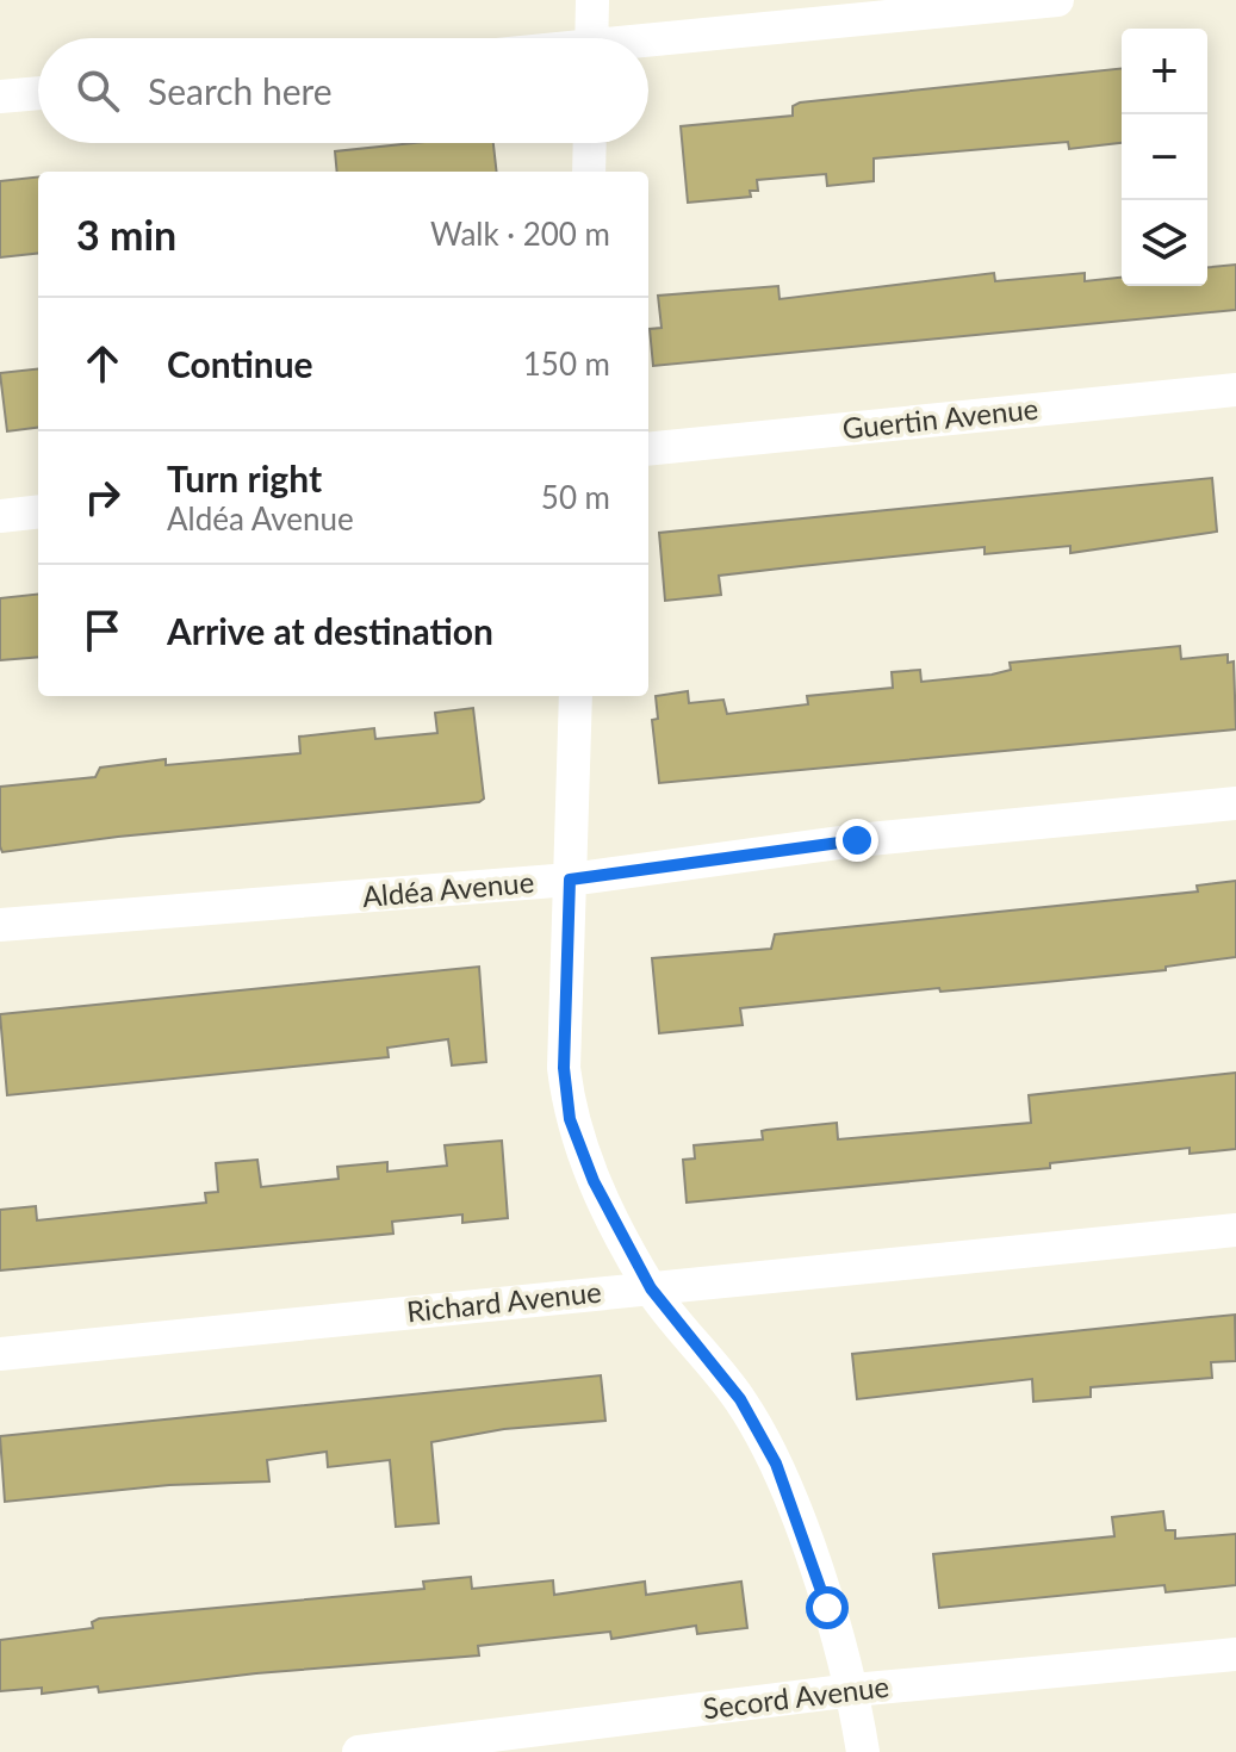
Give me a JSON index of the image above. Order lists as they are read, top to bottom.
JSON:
{
  "streets": {
    "street": [
      "Guertin Avenue",
      "Aldéa Avenue",
      "Richard Avenue",
      "Secord Avenue"
    ]
  },
  "page": {
    "map_buttons": ["+", "−"],
    "search": "Search here",
    "heading": ["3 min", "Walk · 200 m"],
    "list": [
      ["Continue", "150 m"],
      ["Turn right", "Aldéa Avenue", "50 m"],
      "Arrive at destination"
    ]
  }
}
